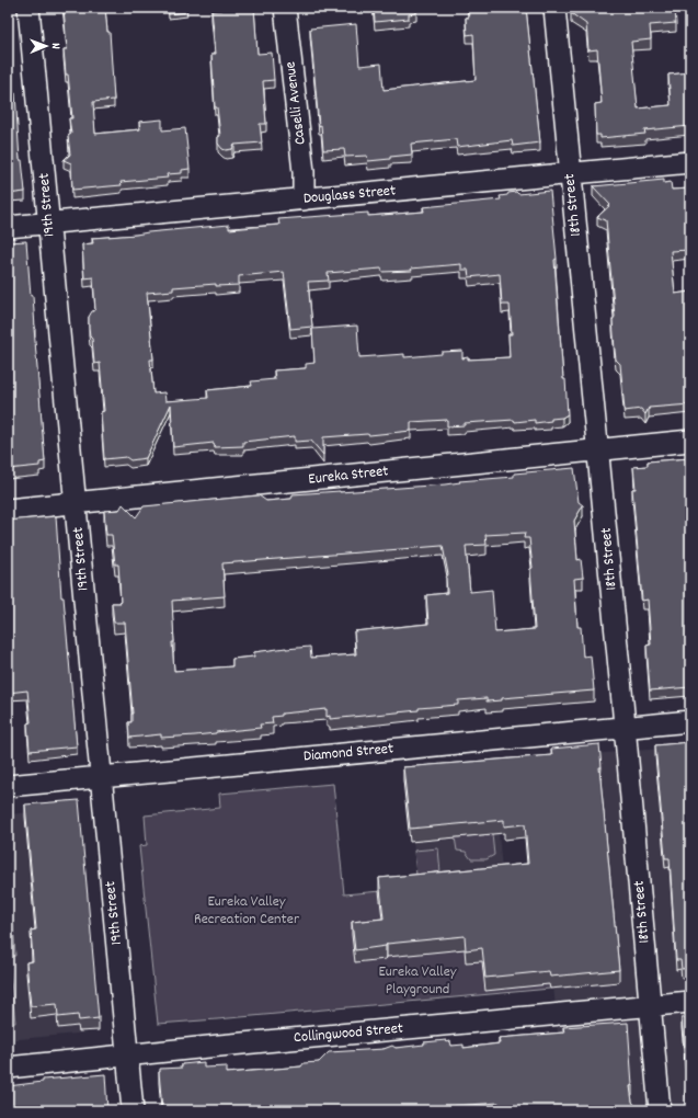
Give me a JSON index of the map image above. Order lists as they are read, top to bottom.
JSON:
{
  "streets": {
    "street": [
      "Caselli Avenue",
      "Douglass Street",
      "19th Street",
      "18th Street",
      "Eureka Street",
      "Diamond Street",
      "Collingwood Street"
    ]
  },
  "crossings": [
    ["Caselli Avenue", "Douglass Street"],
    ["Douglass Street", "19th Street"],
    ["Douglass Street", "18th Street"],
    ["19th Street", "Eureka Street"],
    ["19th Street", "Diamond Street"],
    ["19th Street", "Collingwood Street"],
    ["18th Street", "Eureka Street"],
    ["18th Street", "Diamond Street"],
    ["18th Street", "Collingwood Street"]
  ],
  "parks": ["Eureka Valley Recreation Center", "Eureka Valley Playground"],
  "north": "right"
}
